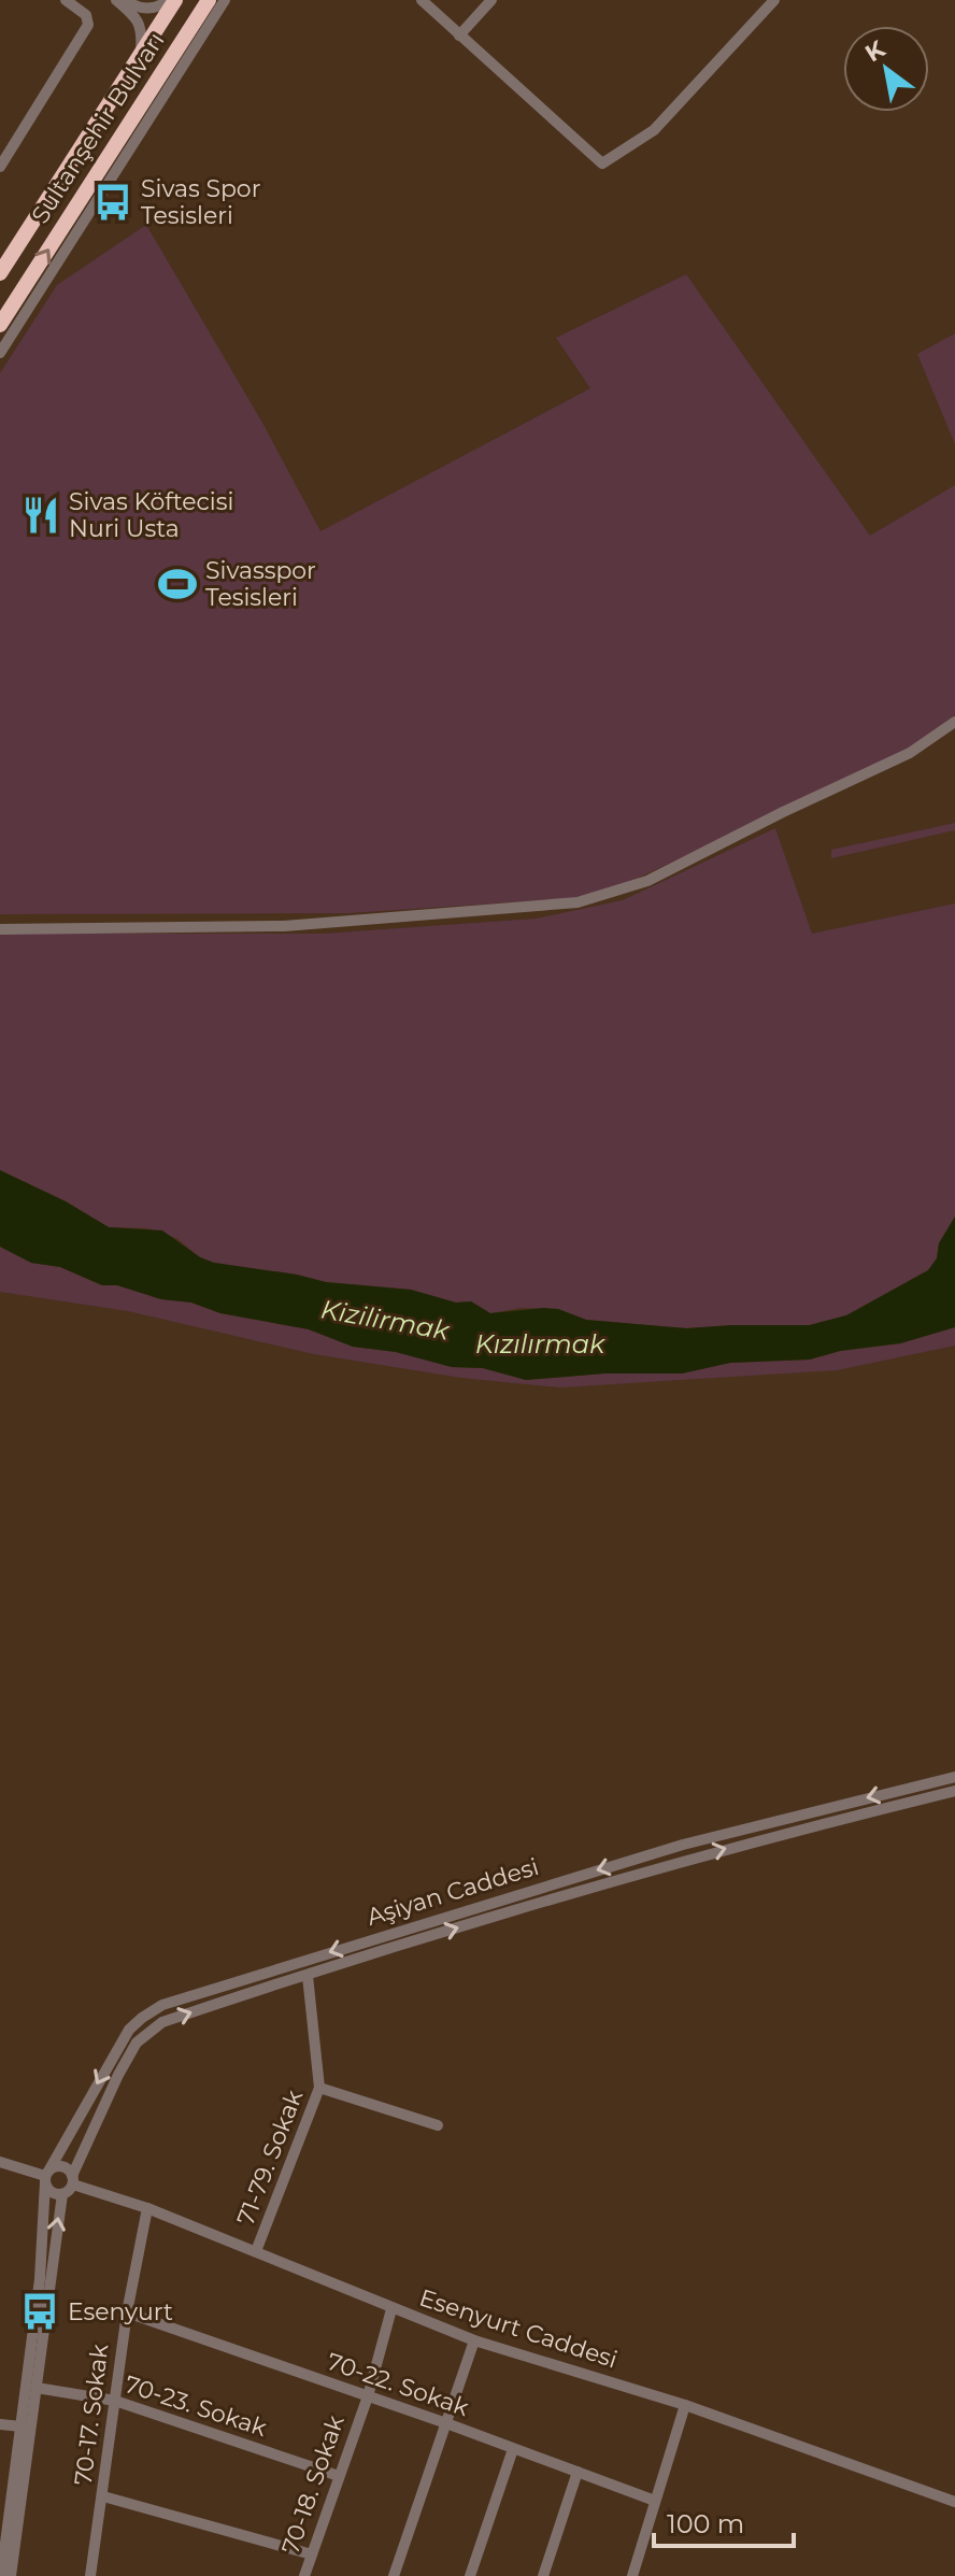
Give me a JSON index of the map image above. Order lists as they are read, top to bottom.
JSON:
{
  "streets": {
    "highway": ["Sultanşehir Bulvarı"],
    "street": [
      "Aşiyan Caddesi",
      "71-79. Sokak",
      "Esenyurt Caddesi",
      "70-22. Sokak",
      "70-23. Sokak",
      "70-17. Sokak",
      "70-18. Sokak"
    ]
  },
  "crossings": [
    ["Aşiyan Caddesi", "71-79. Sokak"],
    ["Aşiyan Caddesi", "Esenyurt Caddesi"],
    ["71-79. Sokak", "Esenyurt Caddesi"],
    ["Esenyurt Caddesi", "70-17. Sokak"],
    ["Esenyurt Caddesi", "70-18. Sokak"],
    ["70-22. Sokak", "70-17. Sokak"],
    ["70-22. Sokak", "70-18. Sokak"],
    ["70-23. Sokak", "70-17. Sokak"],
    ["70-23. Sokak", "70-18. Sokak"]
  ],
  "water": ["Kizilirmak", "Kızılırmak"],
  "places": {
    "bus stop": ["Sivas Spor Tesisleri", "Esenyurt"],
    "restaurant": ["Sivas Köftecisi Nuri Usta"],
    "sports": ["Sivasspor Tesisleri"]
  },
  "scale_bar": "100 m",
  "north": "top left"
}
